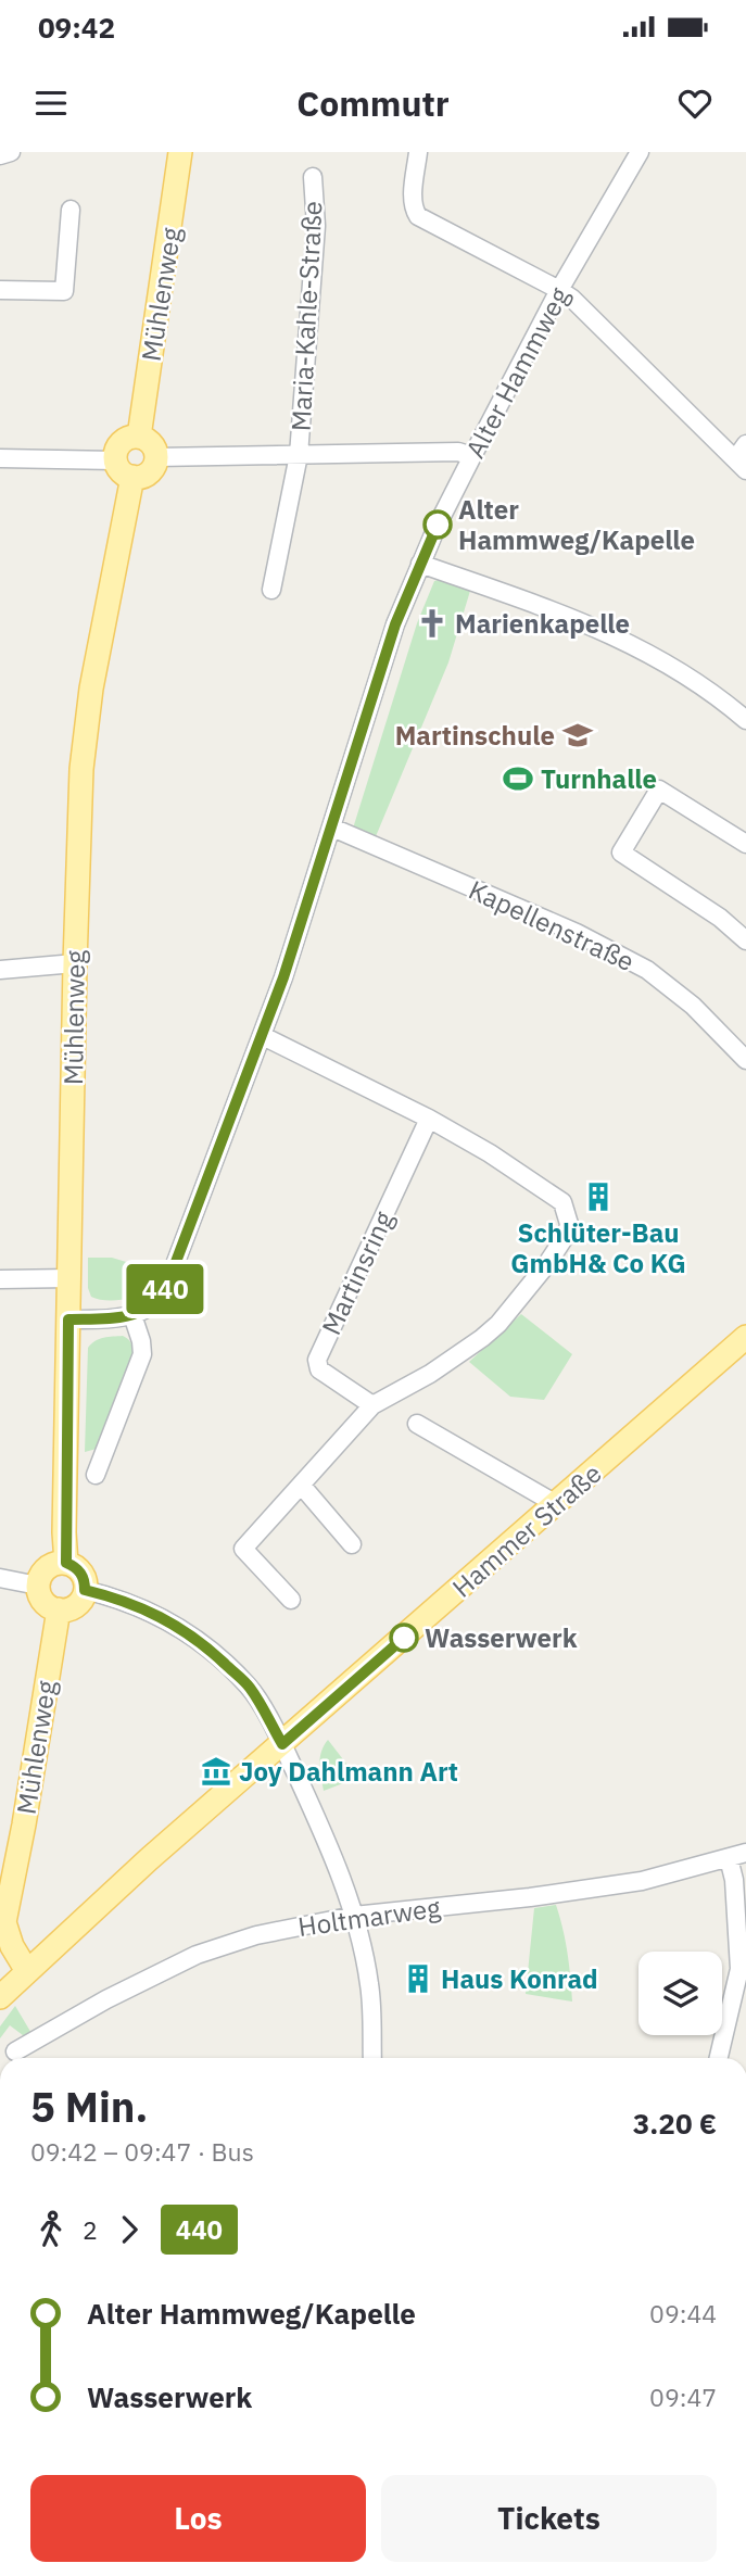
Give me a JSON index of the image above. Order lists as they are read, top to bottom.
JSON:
{
  "streets": {
    "main road": ["Mühlenweg", "Hammer Straße"],
    "street": [
      "Maria-Kahle-Straße",
      "Alter Hammweg",
      "Kapellenstraße",
      "Martinsring",
      "Holtmarweg"
    ]
  },
  "crossings": [
    ["Mühlenweg", "Maria-Kahle-Straße"],
    ["Mühlenweg", "Hammer Straße"],
    ["Maria-Kahle-Straße", "Alter Hammweg"],
    ["Alter Hammweg", "Kapellenstraße"]
  ],
  "places": {
    "other": ["Alter Hammweg/Kapelle", "Wasserwerk"],
    "church": ["Marienkapelle"],
    "school or university": ["Martinschule"],
    "sports": ["Turnhalle"],
    "building": ["Schlüter-Bau GmbH& Co KG", "Haus Konrad"],
    "museum": ["Joy Dahlmann Art"]
  },
  "lines": ["bus line 440"],
  "page": {
    "status": "09:42",
    "header": "Commutr",
    "on_map": "440",
    "heading": ["5 Min.", "09:42 – 09:47 · Bus", "3.20 €"],
    "legs": ["2", "440"],
    "list": [
      {
        "name": "Alter Hammweg/Kapelle",
        "value": "09:44"
      },
      {
        "name": "Wasserwerk",
        "value": "09:47"
      }
    ],
    "buttons": ["Los", "Tickets"]
  }
}
